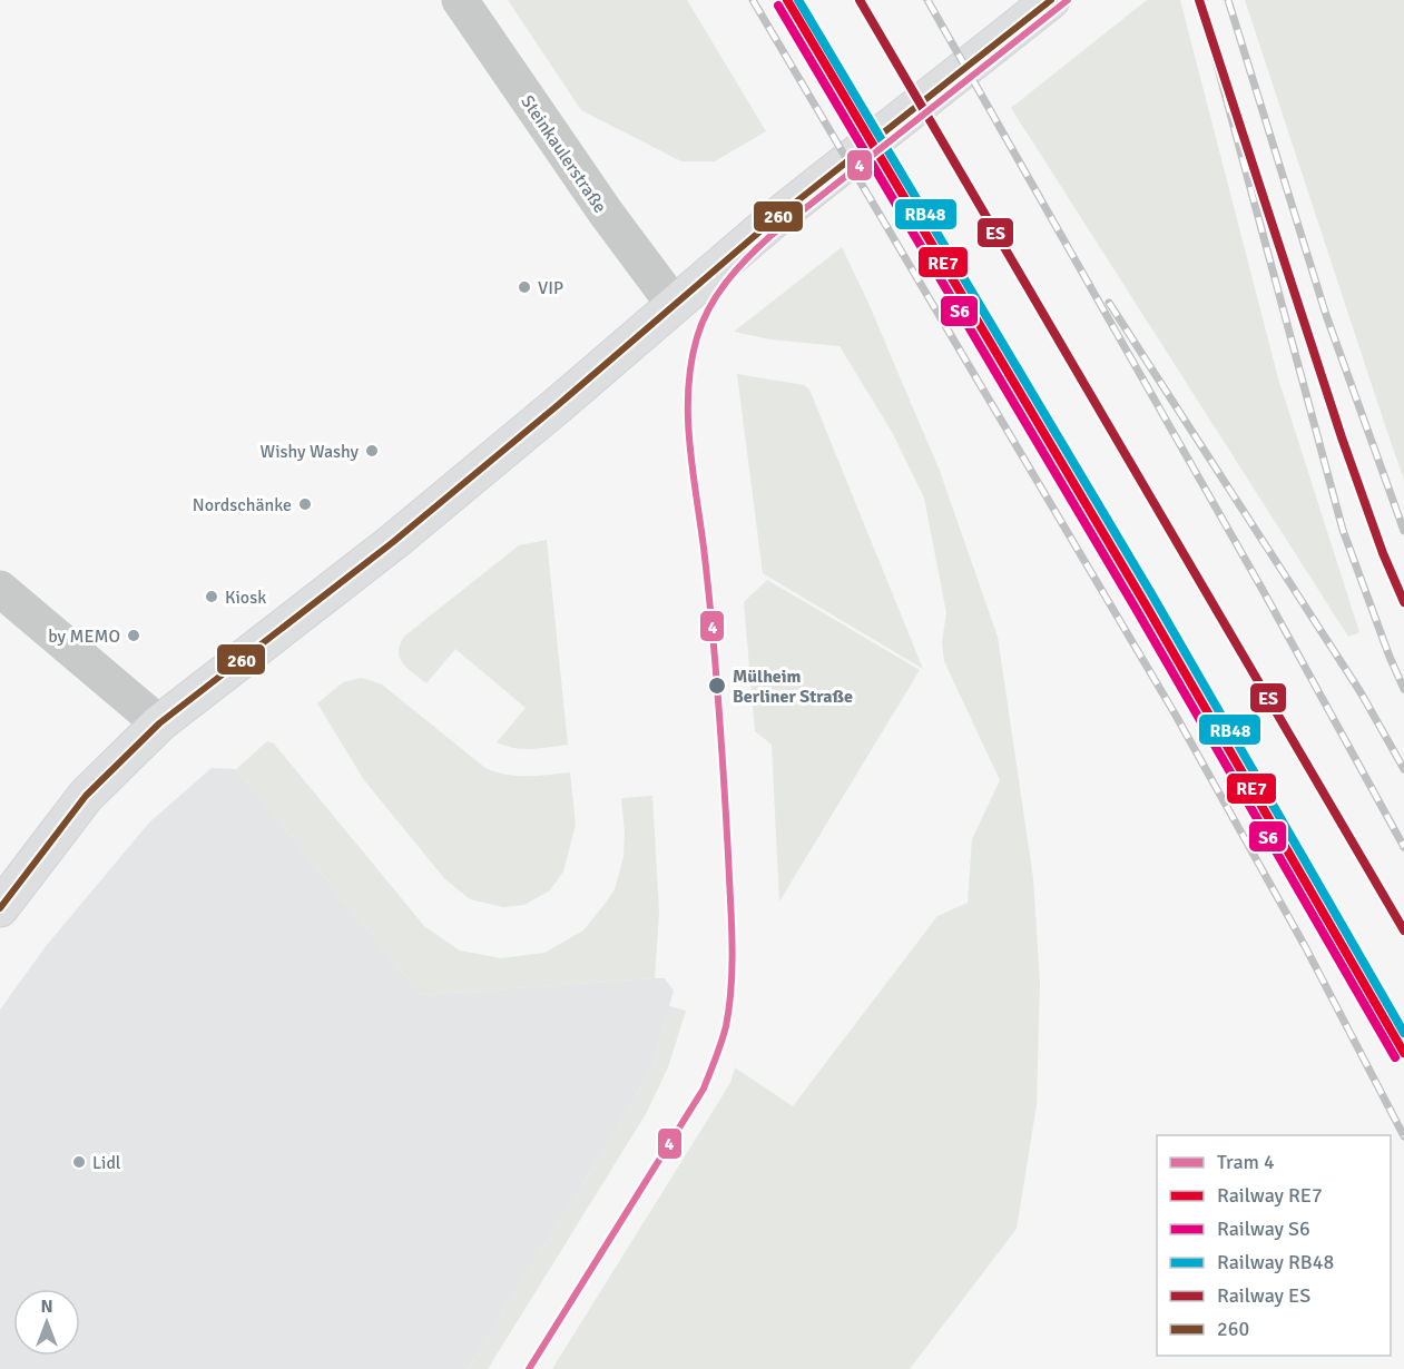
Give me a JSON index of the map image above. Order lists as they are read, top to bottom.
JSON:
{
  "streets": {
    "street": ["Steinkaulerstraße"]
  },
  "places": [
    "VIP",
    "Wishy Washy",
    "Nordschänke",
    "Kiosk",
    "by MEMO",
    "Mülheim Berliner Straße",
    "Lidl"
  ],
  "lines": [
    "tram line 4",
    "rail line RE7",
    "rail line RB48",
    "rail line ES",
    "transit line 260",
    "rail line S6"
  ],
  "legend": [
    "Tram 4",
    "Railway RE7",
    "Railway S6",
    "Railway RB48",
    "Railway ES",
    "260"
  ],
  "north": "top"
}
